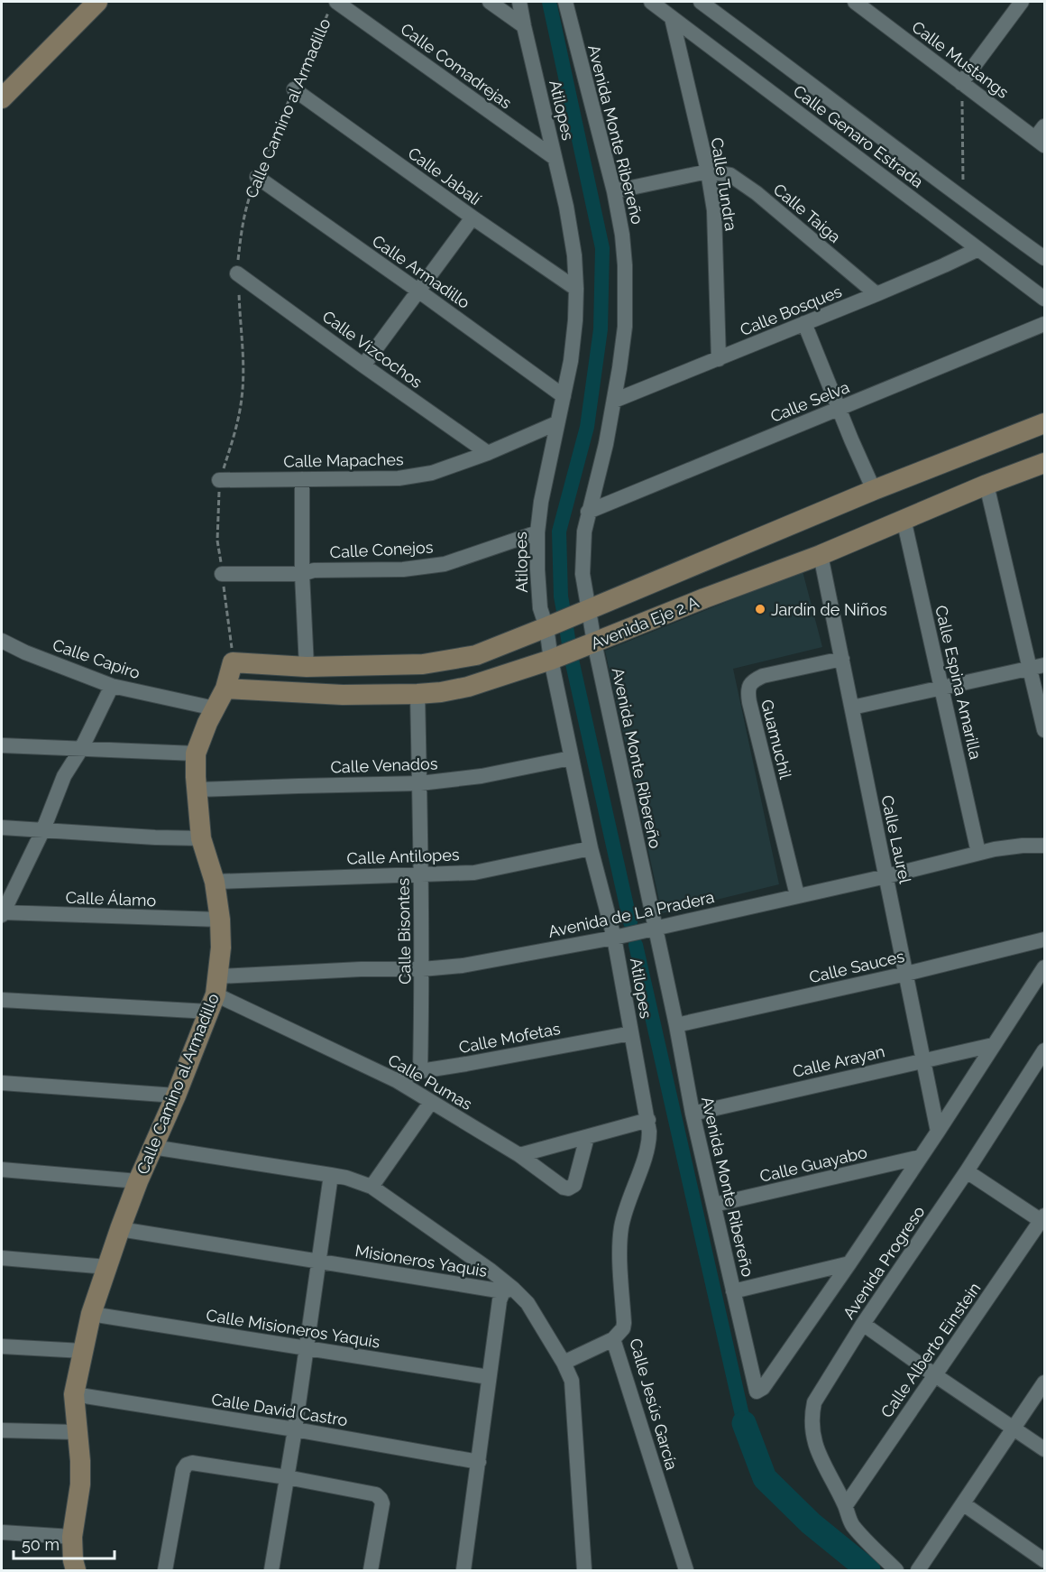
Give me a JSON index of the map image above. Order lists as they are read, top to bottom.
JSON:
{
  "streets": {
    "street": [
      "Calle Mustangs",
      "Calle Comadrejas",
      "Calle Camino al Armadillo",
      "Atilopes",
      "Avenida Monte Ribereño",
      "Calle Genaro Estrada",
      "Calle Jabalí",
      "Calle Tundra",
      "Calle Taiga",
      "Calle Armadillo",
      "Calle Bosques",
      "Calle Vizcochos",
      "Calle Selva",
      "Calle Mapaches",
      "Calle Conejos",
      "Avenida Eje 2 A",
      "Calle Capiro",
      "Calle Espina Amarilla",
      "Guamuchil",
      "Calle Venados",
      "Calle Laurel",
      "Calle Antilopes",
      "Calle Álamo",
      "Avenida de La Pradera",
      "Calle Bisontes",
      "Calle Sauces",
      "Calle Mofetas",
      "Calle Arayan",
      "Calle Pumas",
      "Calle Guayabo",
      "Misioneros Yaquis",
      "Avenida Progreso",
      "Calle Misioneros Yaquis",
      "Calle Alberto Einstein",
      "Calle Jesús García",
      "Calle David Castro"
    ]
  },
  "crossings": [
    ["Calle Comadrejas", "Calle Camino al Armadillo"],
    ["Calle Comadrejas", "Atilopes"],
    ["Calle Camino al Armadillo", "Calle Jabalí"],
    ["Calle Camino al Armadillo", "Calle Armadillo"],
    ["Calle Camino al Armadillo", "Calle Vizcochos"],
    ["Calle Camino al Armadillo", "Calle Mapaches"],
    ["Calle Camino al Armadillo", "Calle Conejos"],
    ["Calle Camino al Armadillo", "Avenida Eje 2 A"],
    ["Calle Camino al Armadillo", "Calle Capiro"],
    ["Calle Camino al Armadillo", "Calle Venados"],
    ["Calle Camino al Armadillo", "Calle Antilopes"],
    ["Calle Camino al Armadillo", "Calle Álamo"],
    ["Calle Camino al Armadillo", "Avenida de La Pradera"],
    ["Calle Camino al Armadillo", "Calle Pumas"],
    ["Calle Camino al Armadillo", "Misioneros Yaquis"],
    ["Calle Camino al Armadillo", "Calle Misioneros Yaquis"],
    ["Calle Camino al Armadillo", "Calle David Castro"],
    ["Atilopes", "Calle Jabalí"],
    ["Atilopes", "Calle Armadillo"],
    ["Atilopes", "Calle Mapaches"],
    ["Atilopes", "Calle Conejos"],
    ["Atilopes", "Avenida Eje 2 A"],
    ["Atilopes", "Calle Venados"],
    ["Atilopes", "Calle Antilopes"],
    ["Atilopes", "Avenida de La Pradera"],
    ["Atilopes", "Calle Mofetas"],
    ["Atilopes", "Calle Jesús García"],
    ["Avenida Monte Ribereño", "Calle Bosques"],
    ["Avenida Monte Ribereño", "Calle Selva"],
    ["Avenida Monte Ribereño", "Avenida Eje 2 A"],
    ["Avenida Monte Ribereño", "Avenida de La Pradera"],
    ["Avenida Monte Ribereño", "Calle Sauces"],
    ["Avenida Monte Ribereño", "Calle Arayan"],
    ["Avenida Monte Ribereño", "Calle Guayabo"],
    ["Avenida Monte Ribereño", "Avenida Progreso"],
    ["Calle Genaro Estrada", "Calle Tundra"],
    ["Calle Genaro Estrada", "Calle Bosques"],
    ["Calle Tundra", "Calle Taiga"],
    ["Calle Tundra", "Calle Bosques"],
    ["Calle Taiga", "Calle Bosques"],
    ["Calle Vizcochos", "Calle Mapaches"],
    ["Avenida Eje 2 A", "Calle Espina Amarilla"],
    ["Avenida Eje 2 A", "Calle Laurel"],
    ["Avenida Eje 2 A", "Calle Bisontes"],
    ["Calle Espina Amarilla", "Avenida de La Pradera"],
    ["Guamuchil", "Calle Laurel"],
    ["Guamuchil", "Avenida de La Pradera"],
    ["Calle Venados", "Calle Bisontes"],
    ["Calle Laurel", "Avenida de La Pradera"],
    ["Calle Laurel", "Calle Sauces"],
    ["Calle Laurel", "Calle Arayan"],
    ["Calle Laurel", "Avenida Progreso"],
    ["Calle Antilopes", "Calle Bisontes"],
    ["Avenida de La Pradera", "Calle Bisontes"],
    ["Avenida de La Pradera", "Calle Pumas"],
    ["Calle Bisontes", "Calle Mofetas"],
    ["Calle Mofetas", "Calle Pumas"],
    ["Calle Arayan", "Avenida Progreso"],
    ["Calle Guayabo", "Avenida Progreso"],
    ["Misioneros Yaquis", "Calle Misioneros Yaquis"],
    ["Misioneros Yaquis", "Calle David Castro"],
    ["Avenida Progreso", "Calle Alberto Einstein"]
  ],
  "places": ["Jardín de Niños"],
  "scale_bar": "50 m"
}
